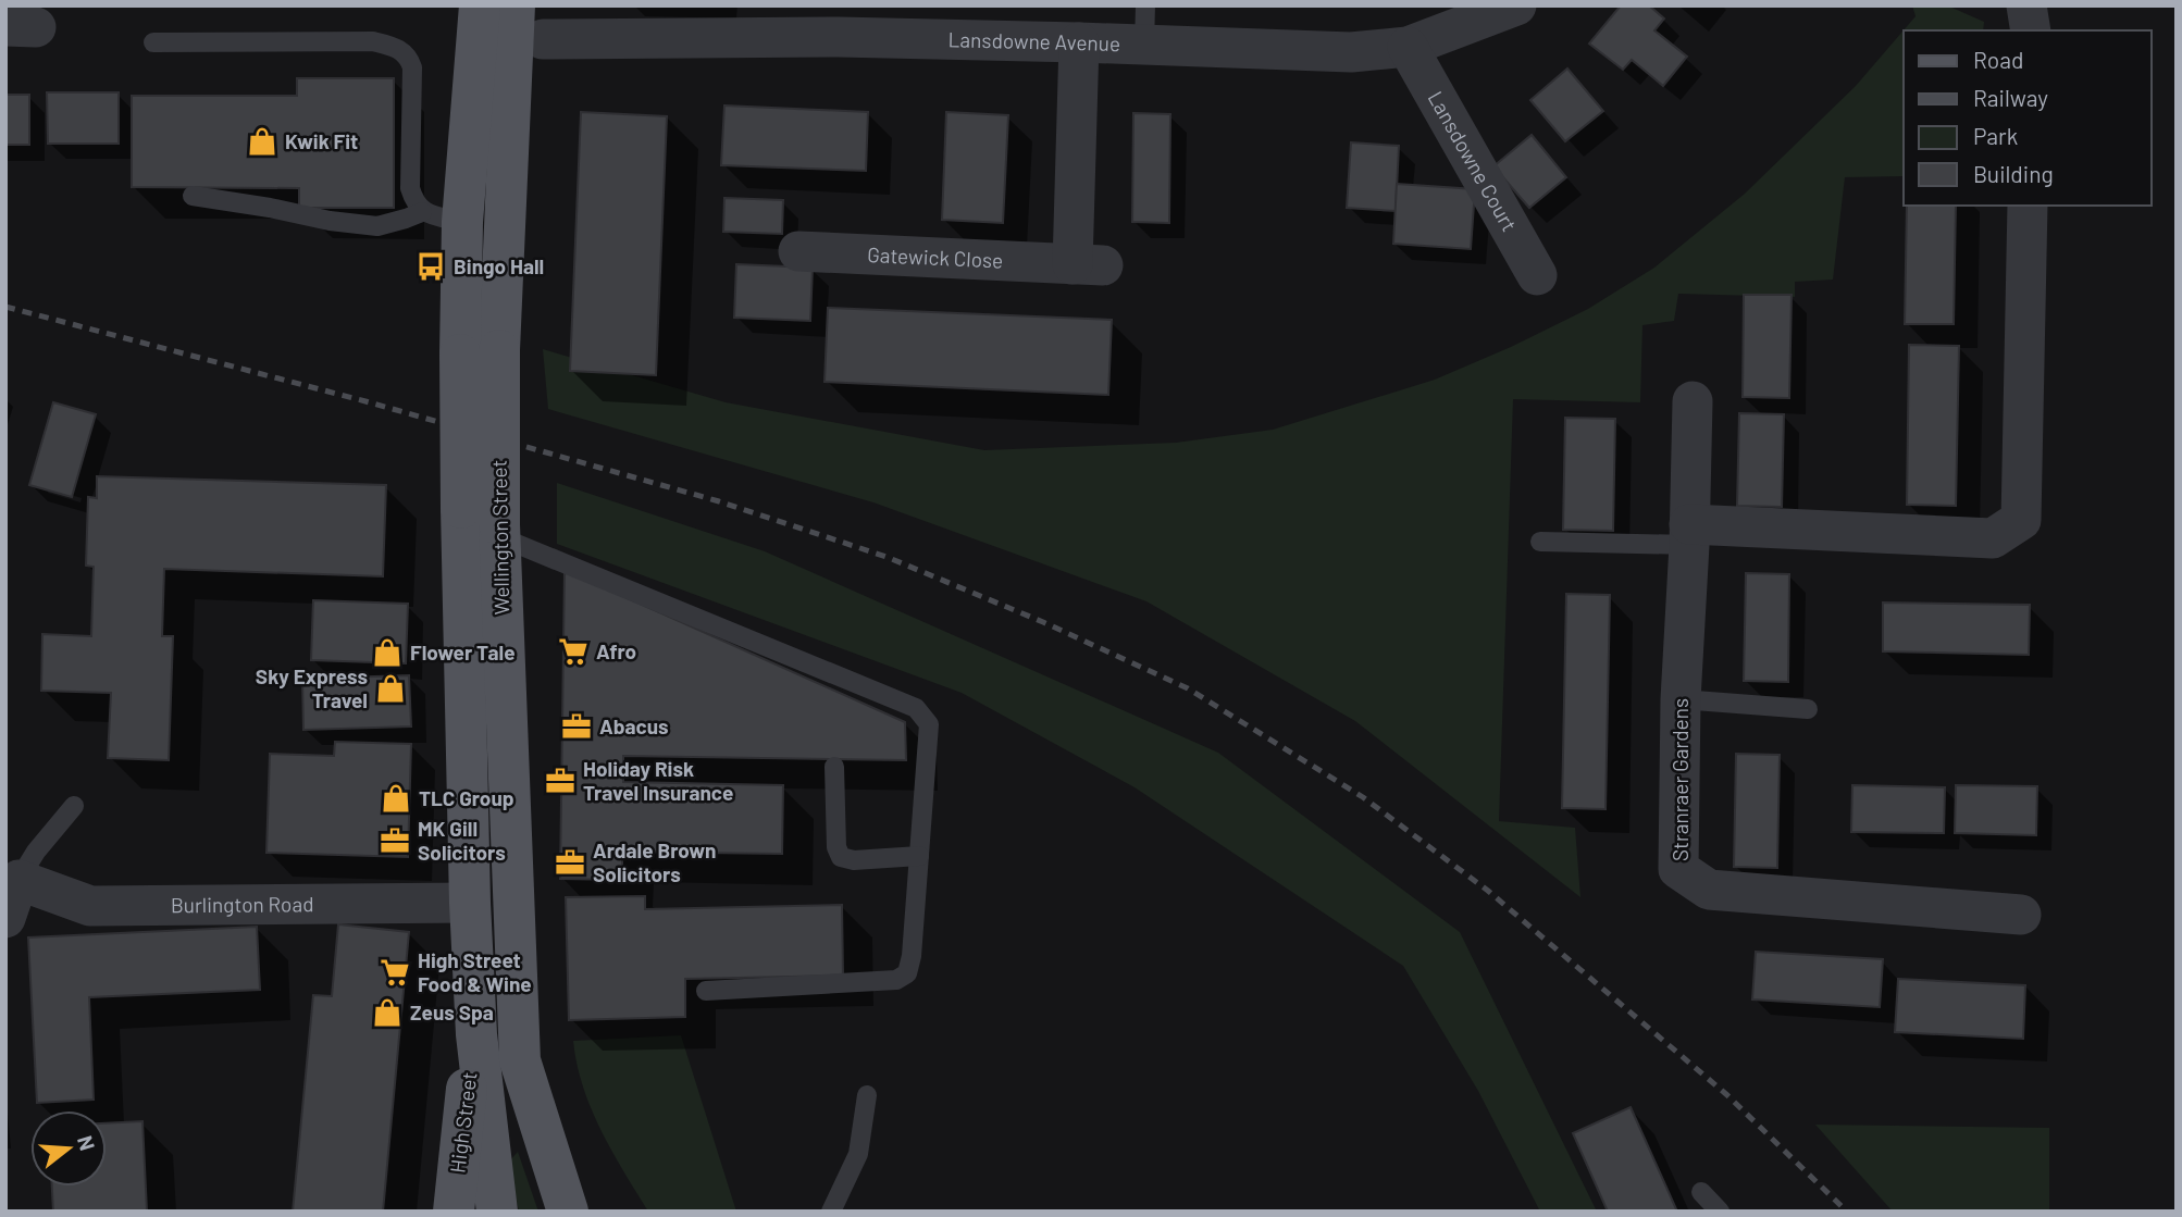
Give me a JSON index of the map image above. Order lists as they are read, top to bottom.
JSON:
{
  "streets": {
    "main road": ["Wellington Street", "High Street"],
    "street": [
      "Lansdowne Avenue",
      "Lansdowne Court",
      "Gatewick Close",
      "Stranraer Gardens",
      "Burlington Road"
    ]
  },
  "crossings": [
    ["Lansdowne Avenue", "Lansdowne Court"],
    ["Lansdowne Avenue", "Gatewick Close"],
    ["Lansdowne Avenue", "Wellington Street"],
    ["Wellington Street", "Burlington Road"],
    ["Wellington Street", "High Street"]
  ],
  "places": {
    "shop": [
      "Kwik Fit",
      "Flower Tale",
      "Sky Express Travel",
      "TLC Group",
      "Zeus Spa"
    ],
    "bus stop": ["Bingo Hall"],
    "supermarket": ["Afro", "High Street Food & Wine"],
    "office": [
      "Abacus",
      "Holiday Risk Travel Insurance",
      "MK Gill Solicitors",
      "Ardale Brown Solicitors"
    ]
  },
  "legend": [
    "Road",
    "Railway",
    "Park",
    "Building"
  ],
  "north": "right"
}
